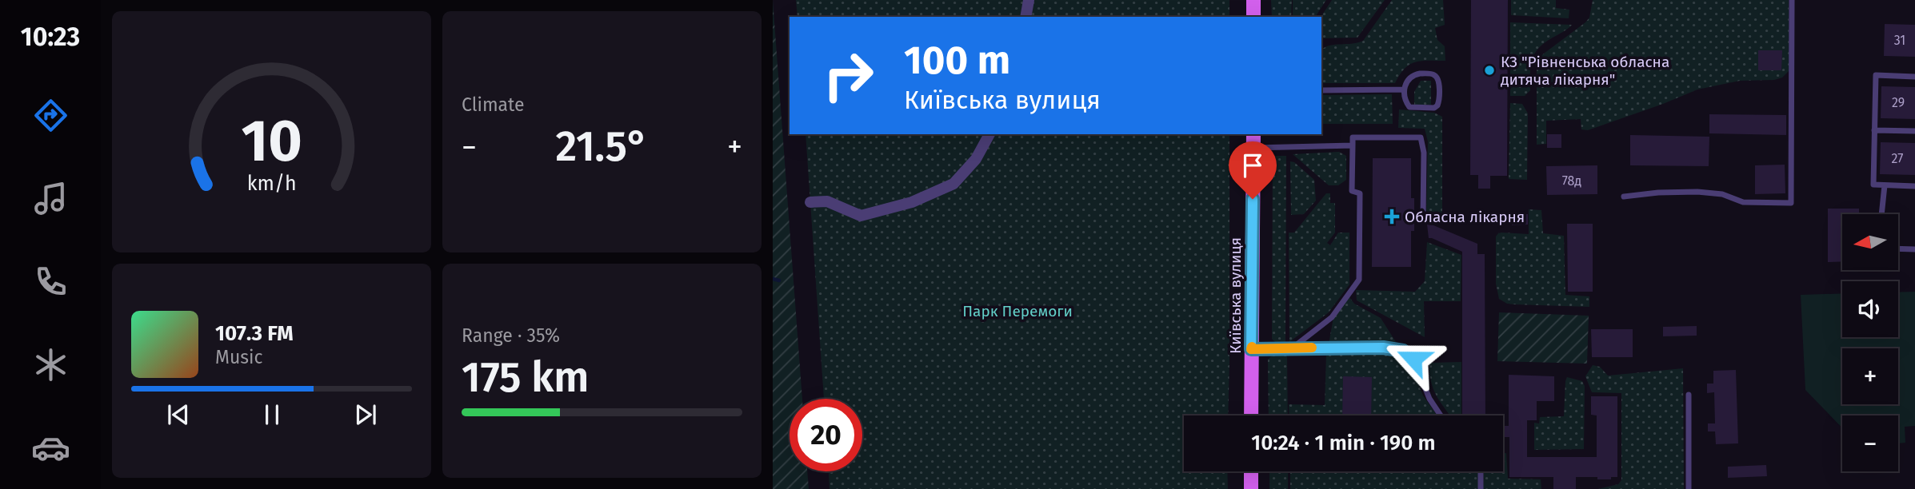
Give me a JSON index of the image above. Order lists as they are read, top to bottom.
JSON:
{
  "streets": {
    "main road": ["Київська вулиця"]
  },
  "parks": ["Парк Перемоги"],
  "places": {
    "other": ["КЗ \"Рівненська обласна дитяча лікарня\""],
    "health": ["Обласна лікарня"]
  },
  "house_numbers": [
    "31",
    "29",
    "27",
    "78д"
  ],
  "north": "left",
  "page": {
    "tabs": "10:23",
    "tile": [
      "Climate",
      ["Range · 35%", "175 km"]
    ],
    "turn": ["100 m", "Київська вулиця"],
    "heat": ["−", "21.5°", "+"],
    "map_buttons": ["+", "−"],
    "song": ["107.3 FM", "Music"],
    "limit": "20",
    "trip": "10:24 · 1 min · 190 m",
    "gauge": ["10", "km/h"]
  }
}
